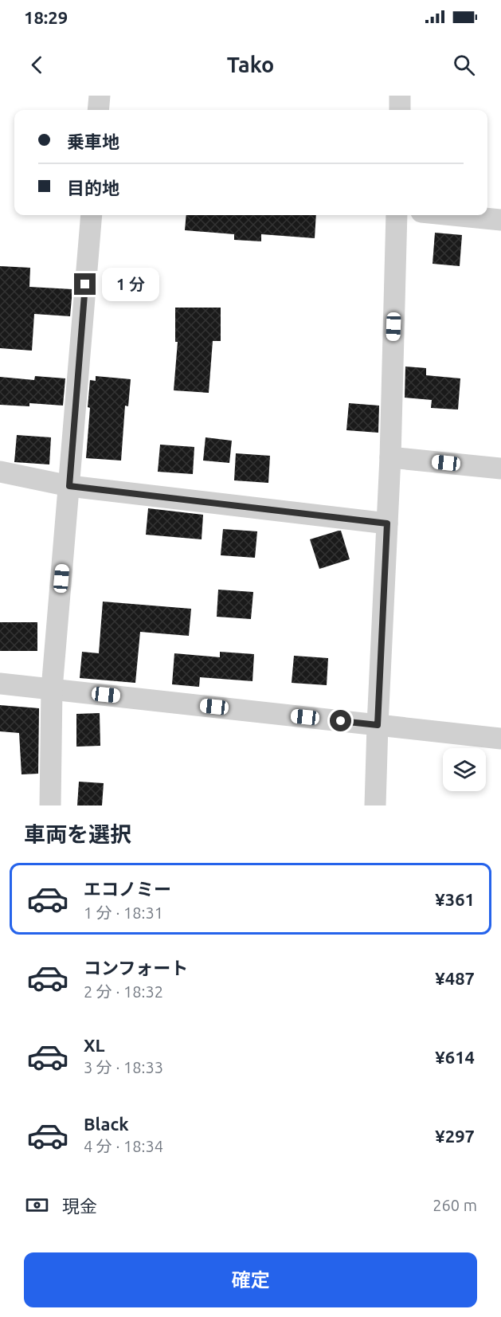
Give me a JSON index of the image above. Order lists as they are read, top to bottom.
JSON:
{
  "page": {
    "status": "18:29",
    "header": "Tako",
    "banner": ["乗車地", "目的地"],
    "bubble": "1 分",
    "heading": "車両を選択",
    "list": [
      {
        "name": "エコノミー",
        "note": "1 分 · 18:31",
        "value": "¥361"
      },
      {
        "name": "コンフォート",
        "note": "2 分 · 18:32",
        "value": "¥487"
      },
      {
        "name": "XL",
        "note": "3 分 · 18:33",
        "value": "¥614"
      },
      {
        "name": "Black",
        "note": "4 分 · 18:34",
        "value": "¥297"
      }
    ],
    "pay": ["現金", "260 m"],
    "buttons": "確定"
  }
}
